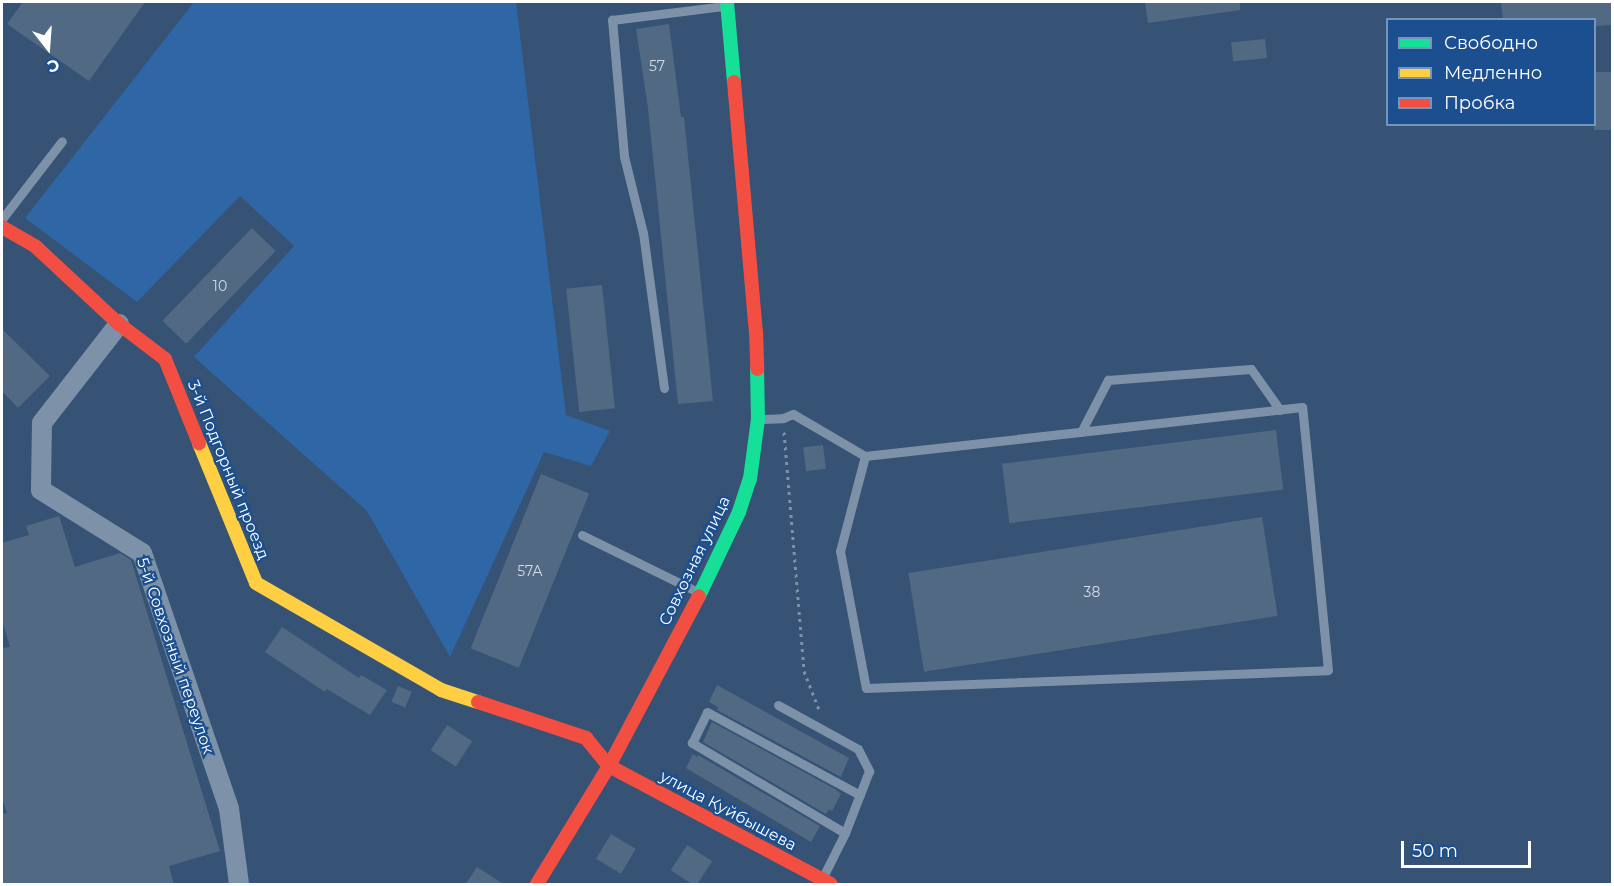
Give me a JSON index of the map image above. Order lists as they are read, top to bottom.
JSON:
{
  "streets": {
    "street": [
      "3-й Подгорный проезд",
      "Совхозная улица",
      "5-й Совхозный переулок",
      "улица Куйбышева"
    ]
  },
  "crossings": [
    ["3-й Подгорный проезд", "Совхозная улица"],
    ["3-й Подгорный проезд", "5-й Совхозный переулок"],
    ["3-й Подгорный проезд", "улица Куйбышева"],
    ["Совхозная улица", "улица Куйбышева"]
  ],
  "house_numbers": [
    "57",
    "10",
    "57А",
    "38"
  ],
  "legend": ["Свободно", "Медленно", "Пробка"],
  "scale_bar": "50 m",
  "north": "bottom"
}
